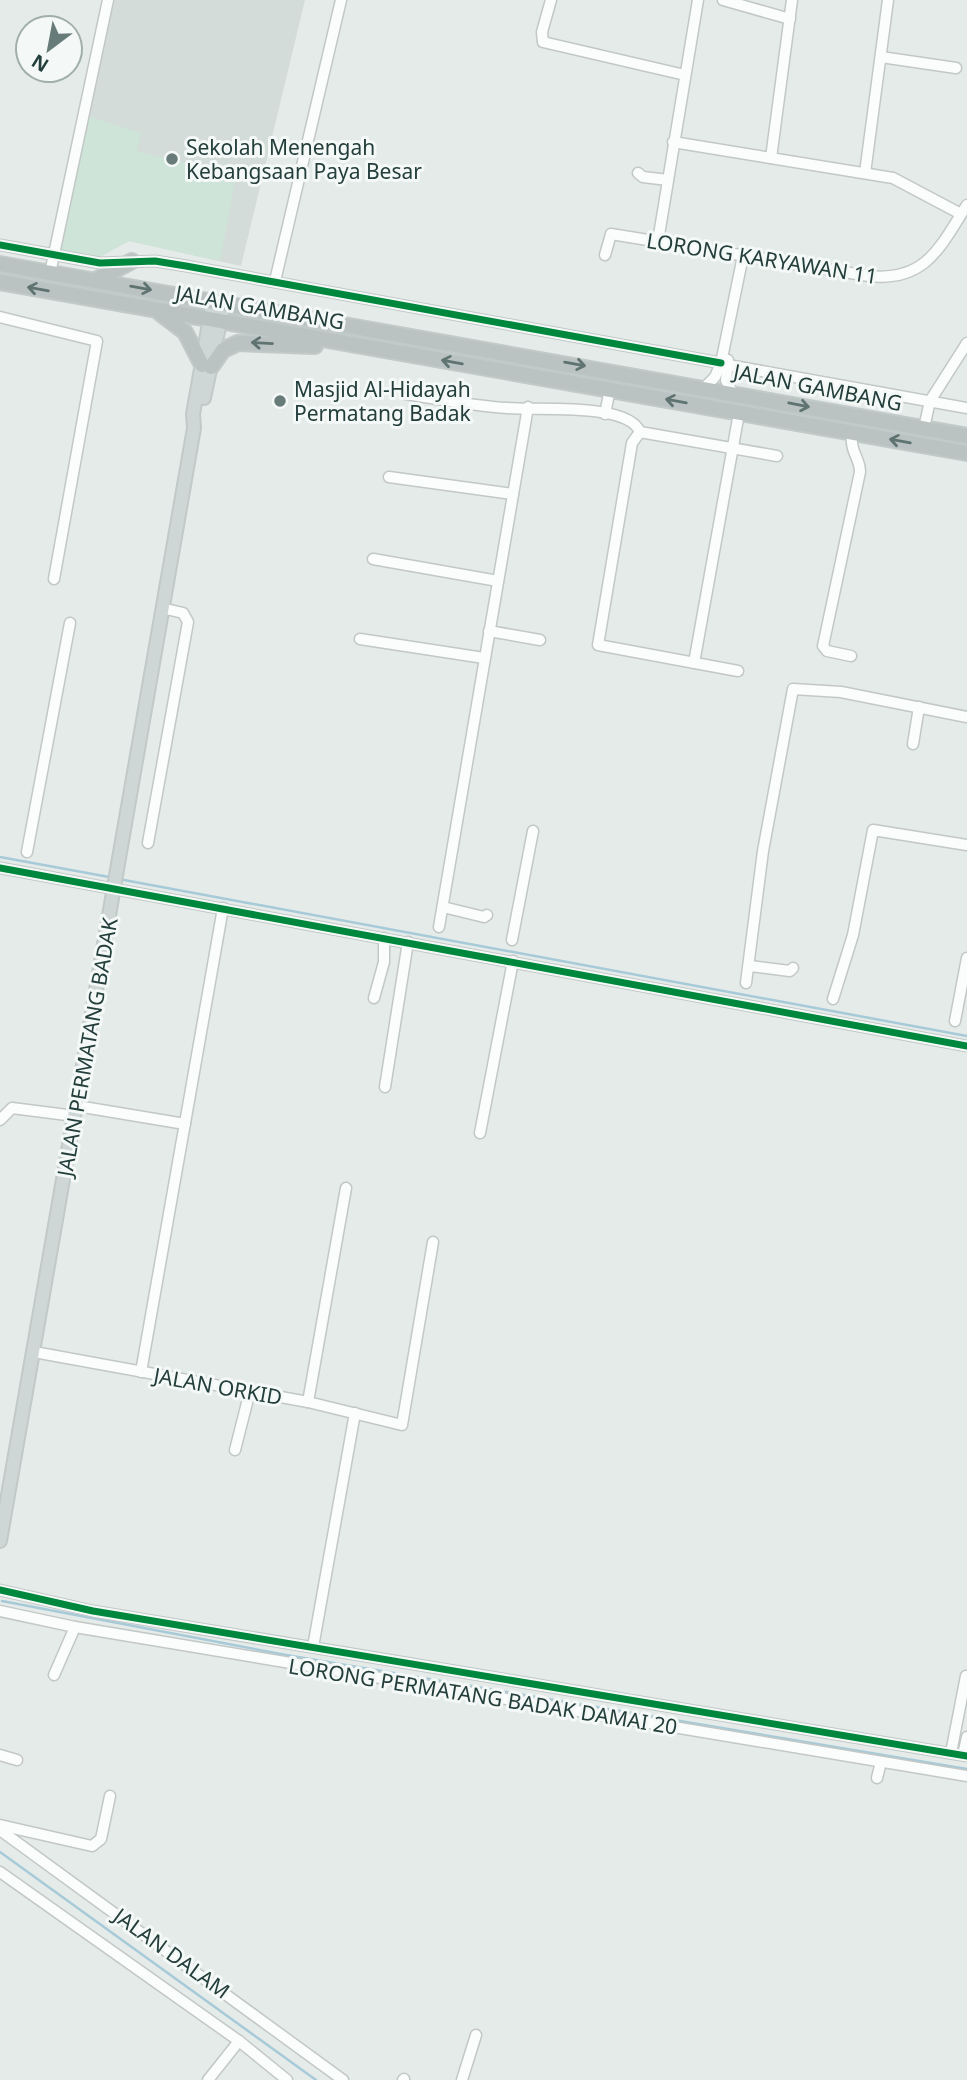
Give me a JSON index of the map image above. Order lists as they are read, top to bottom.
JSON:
{
  "streets": {
    "highway": ["JALAN GAMBANG"],
    "main road": ["JALAN PERMATANG BADAK"],
    "street": [
      "LORONG KARYAWAN 11",
      "JALAN ORKID",
      "LORONG PERMATANG BADAK DAMAI 20",
      "JALAN DALAM"
    ]
  },
  "crossings": [
    ["JALAN GAMBANG", "JALAN PERMATANG BADAK"],
    ["JALAN PERMATANG BADAK", "JALAN ORKID"]
  ],
  "places": ["Sekolah Menengah Kebangsaan Paya Besar", "Masjid Al-Hidayah Permatang Badak"],
  "north": "bottom left"
}
